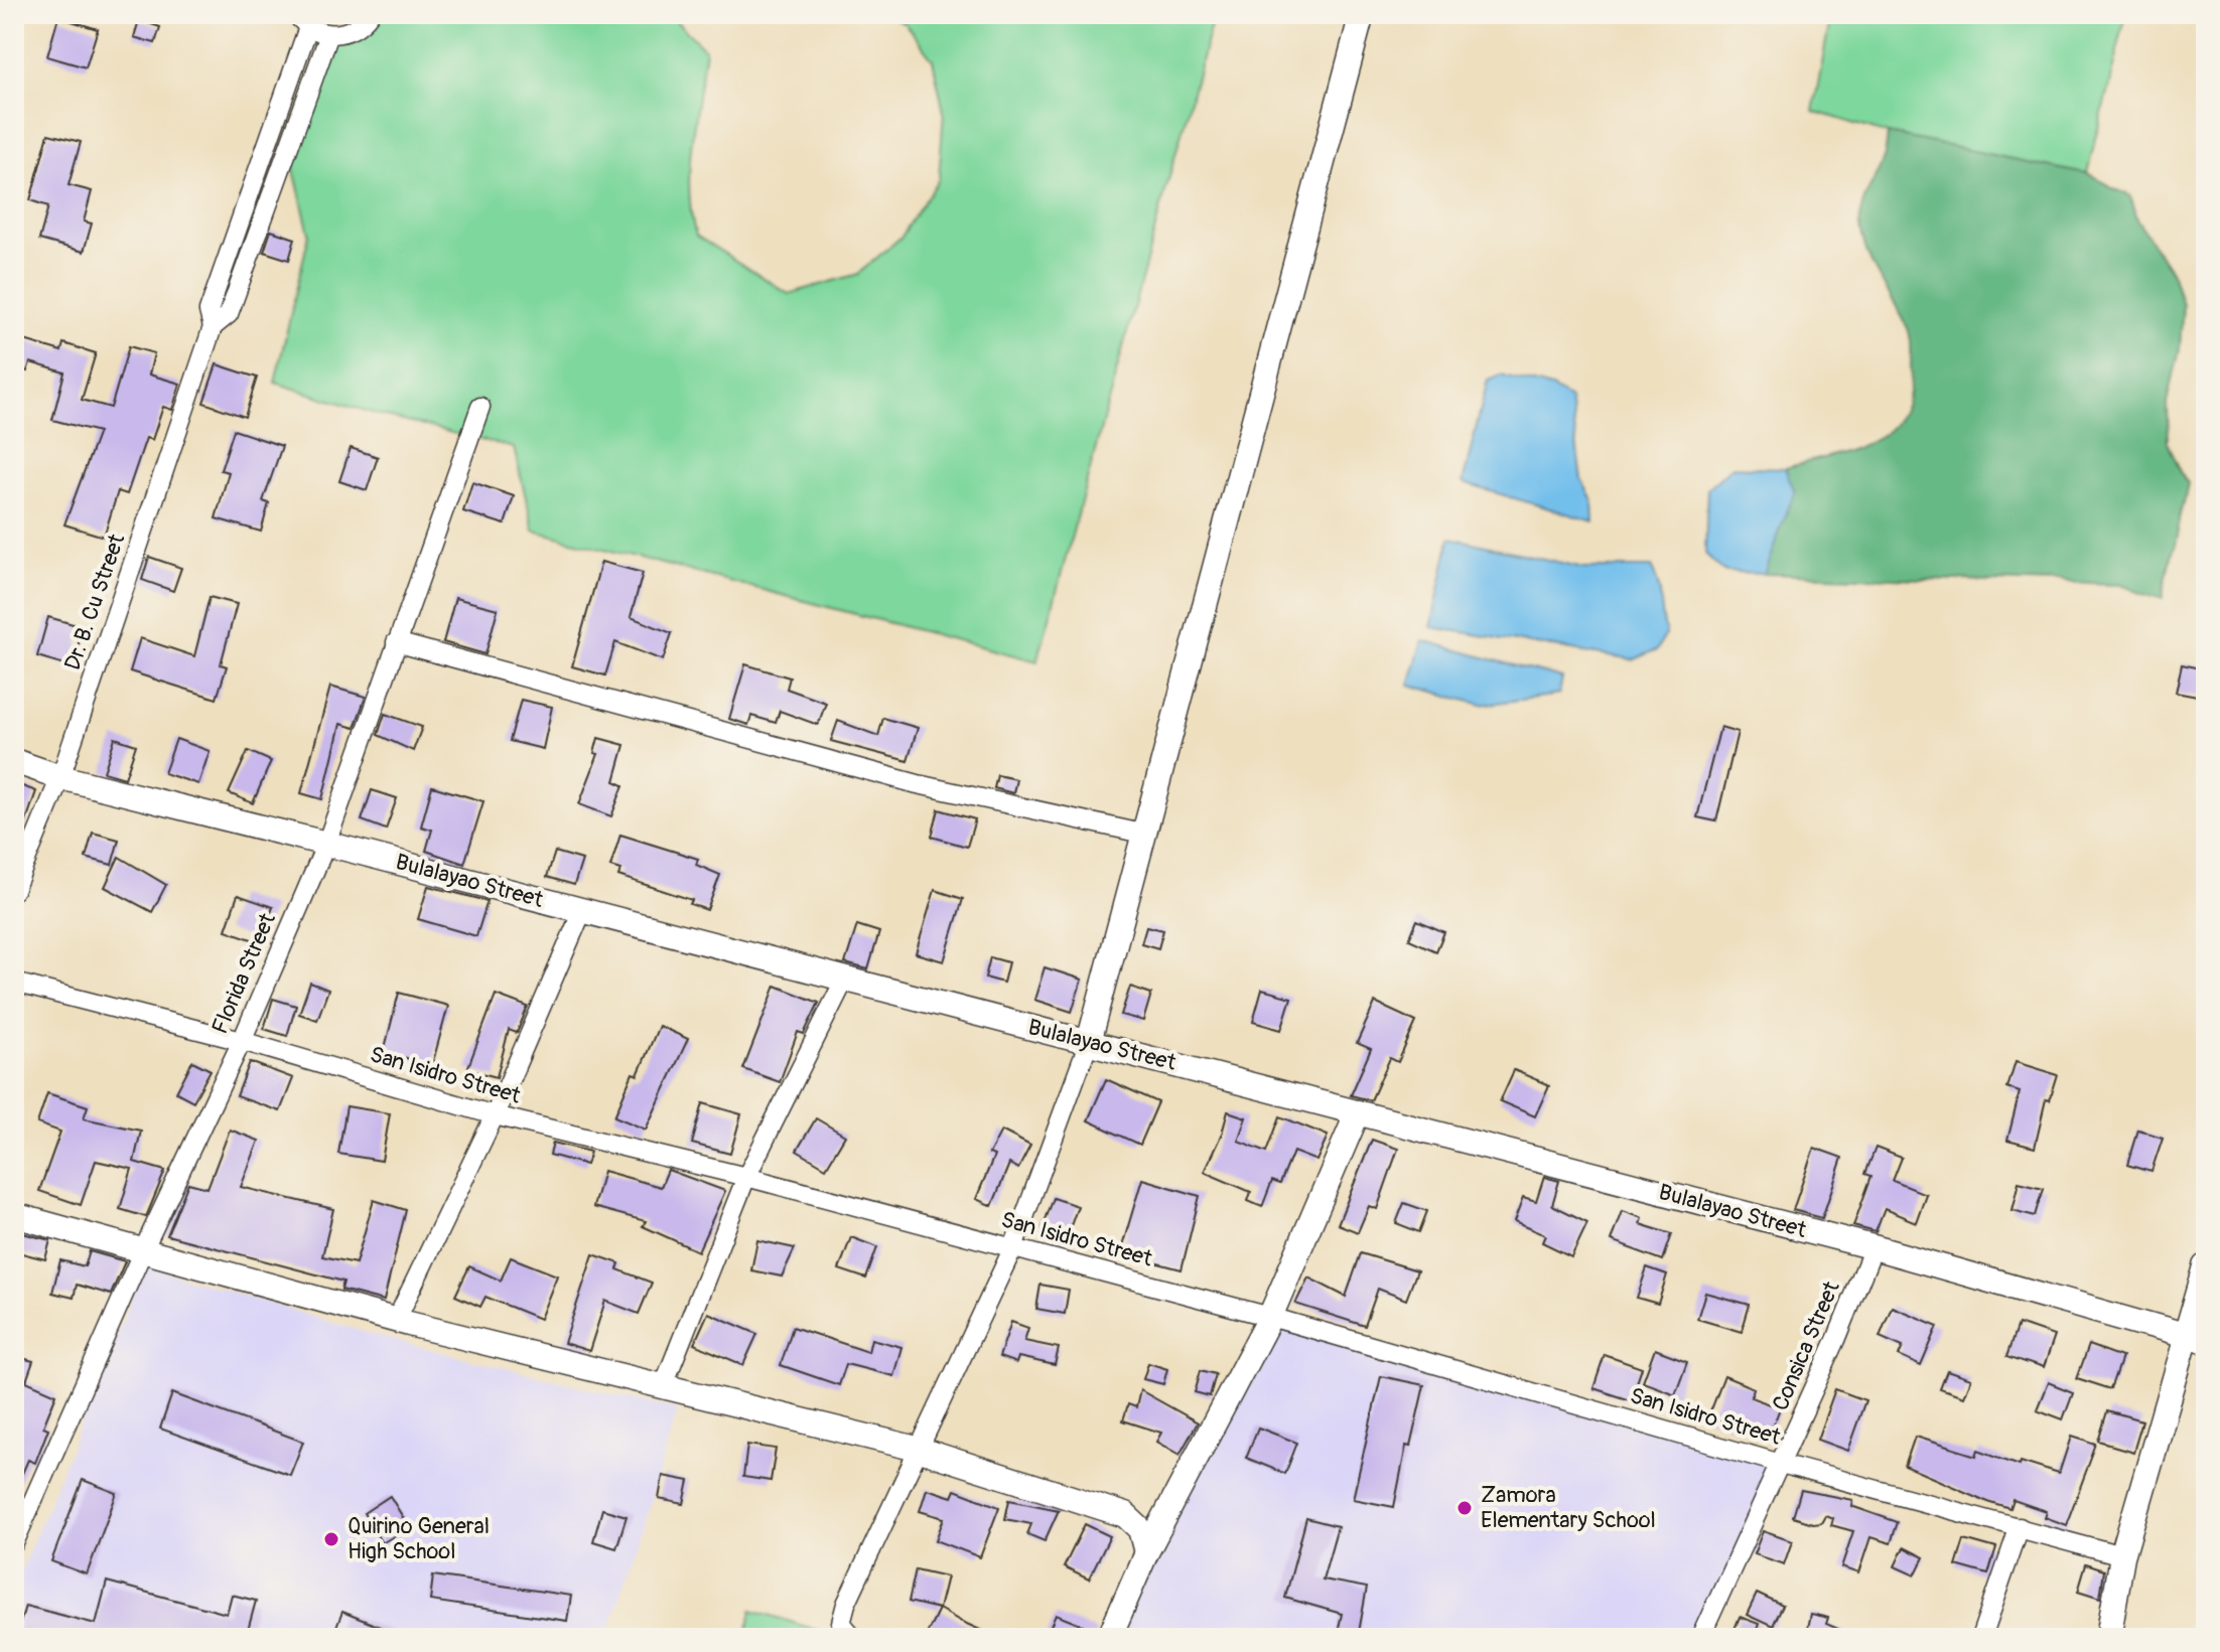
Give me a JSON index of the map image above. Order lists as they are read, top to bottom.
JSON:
{
  "streets": {
    "street": [
      "Dr. B. Cu Street",
      "Bulalayao Street",
      "Florida Street",
      "San Isidro Street",
      "Consica Street"
    ]
  },
  "crossings": [
    ["Dr. B. Cu Street", "Bulalayao Street"],
    ["Bulalayao Street", "Florida Street"],
    ["Bulalayao Street", "Consica Street"],
    ["Florida Street", "San Isidro Street"],
    ["San Isidro Street", "Consica Street"]
  ],
  "places": ["Zamora Elementary School", "Quirino General High School"]
}
